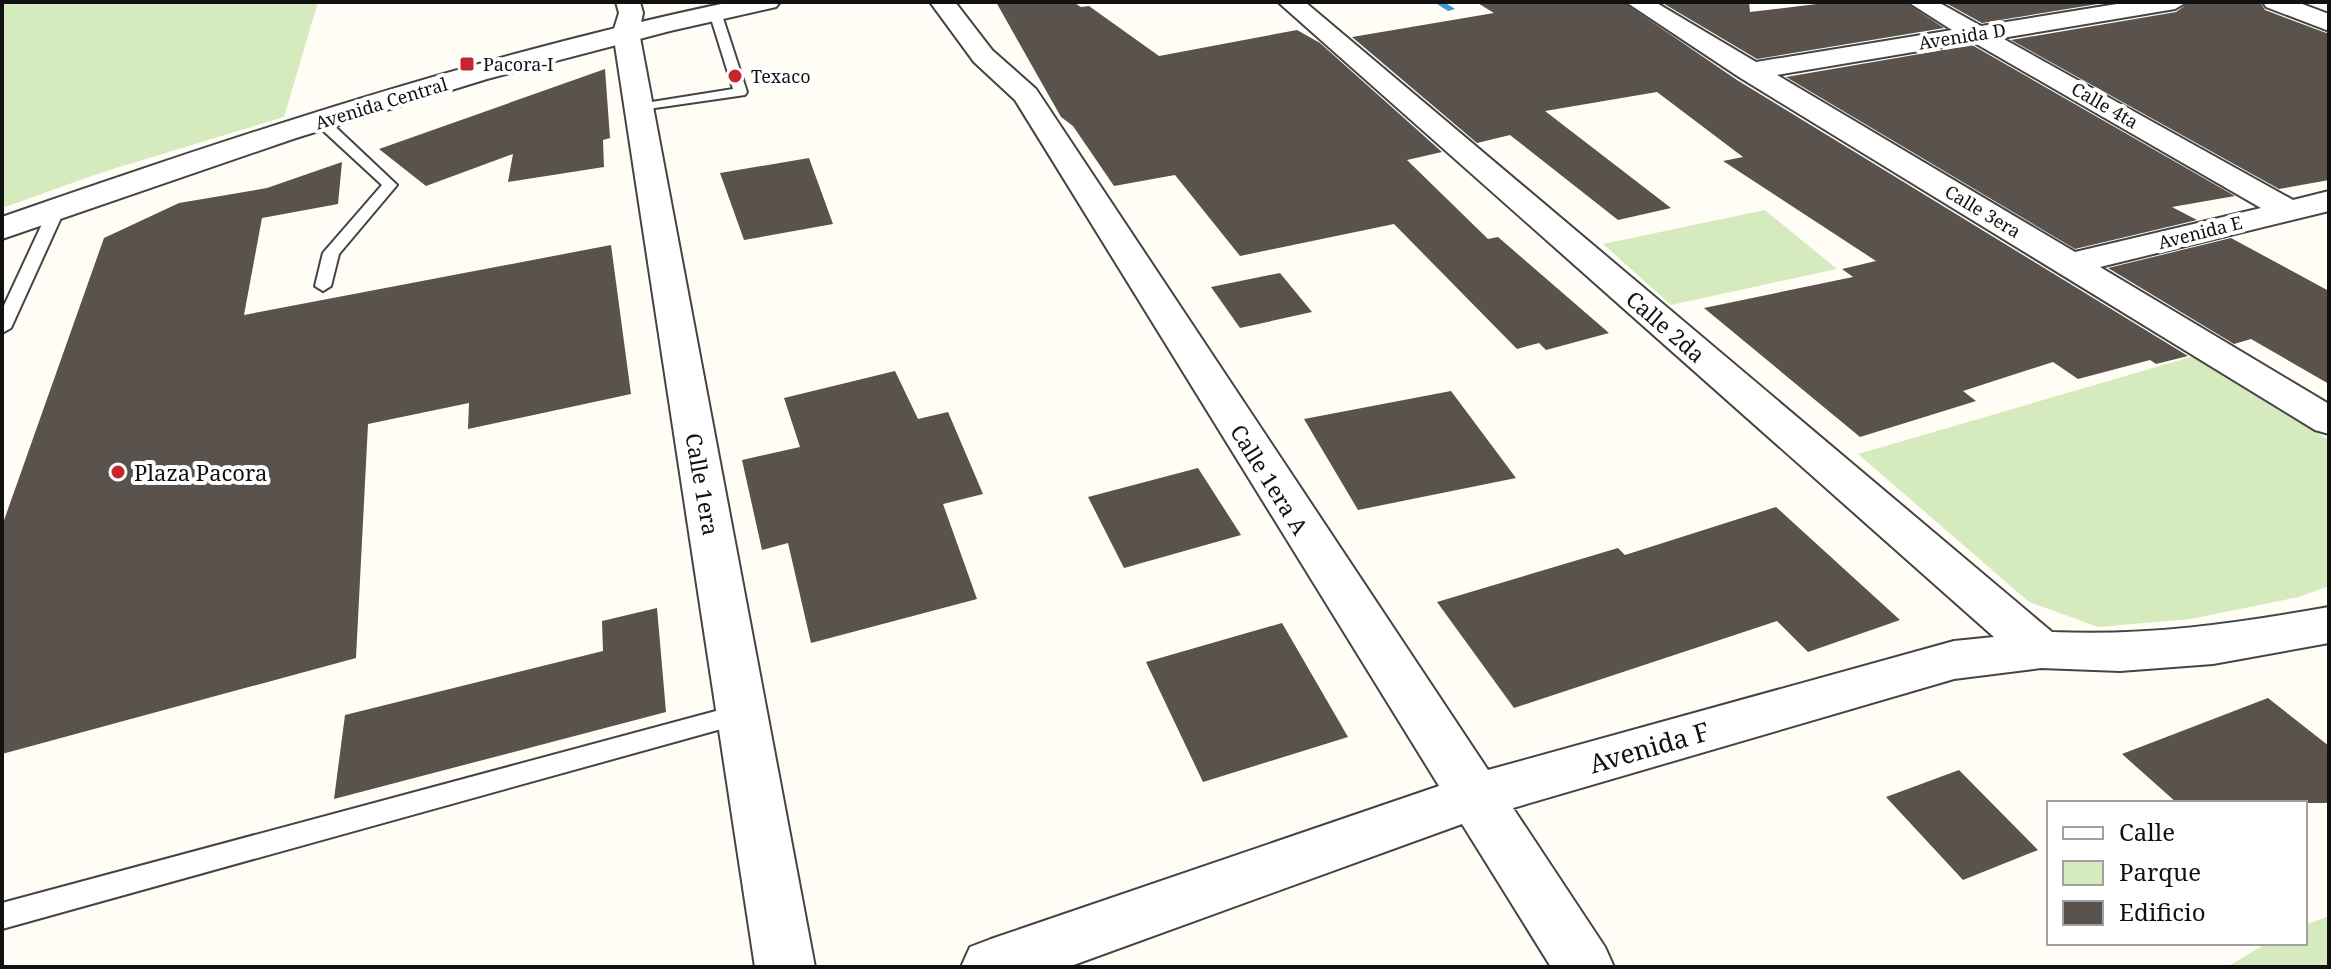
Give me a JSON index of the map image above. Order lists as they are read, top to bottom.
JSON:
{
  "streets": {
    "street": [
      "Avenida D",
      "Avenida Central",
      "Calle 4ta",
      "Calle 3era",
      "Avenida E",
      "Calle 2da",
      "Calle 1era A",
      "Calle 1era",
      "Avenida F"
    ]
  },
  "crossings": [
    ["Avenida D", "Calle 4ta"],
    ["Avenida D", "Calle 3era"],
    ["Avenida Central", "Calle 1era"],
    ["Calle 4ta", "Avenida E"],
    ["Calle 3era", "Avenida E"],
    ["Calle 2da", "Avenida F"],
    ["Calle 1era A", "Avenida F"]
  ],
  "places": {
    "transit": ["Pacora-I"],
    "other": ["Texaco", "Plaza Pacora"]
  },
  "legend": ["Calle", "Parque", "Edificio"]
}
